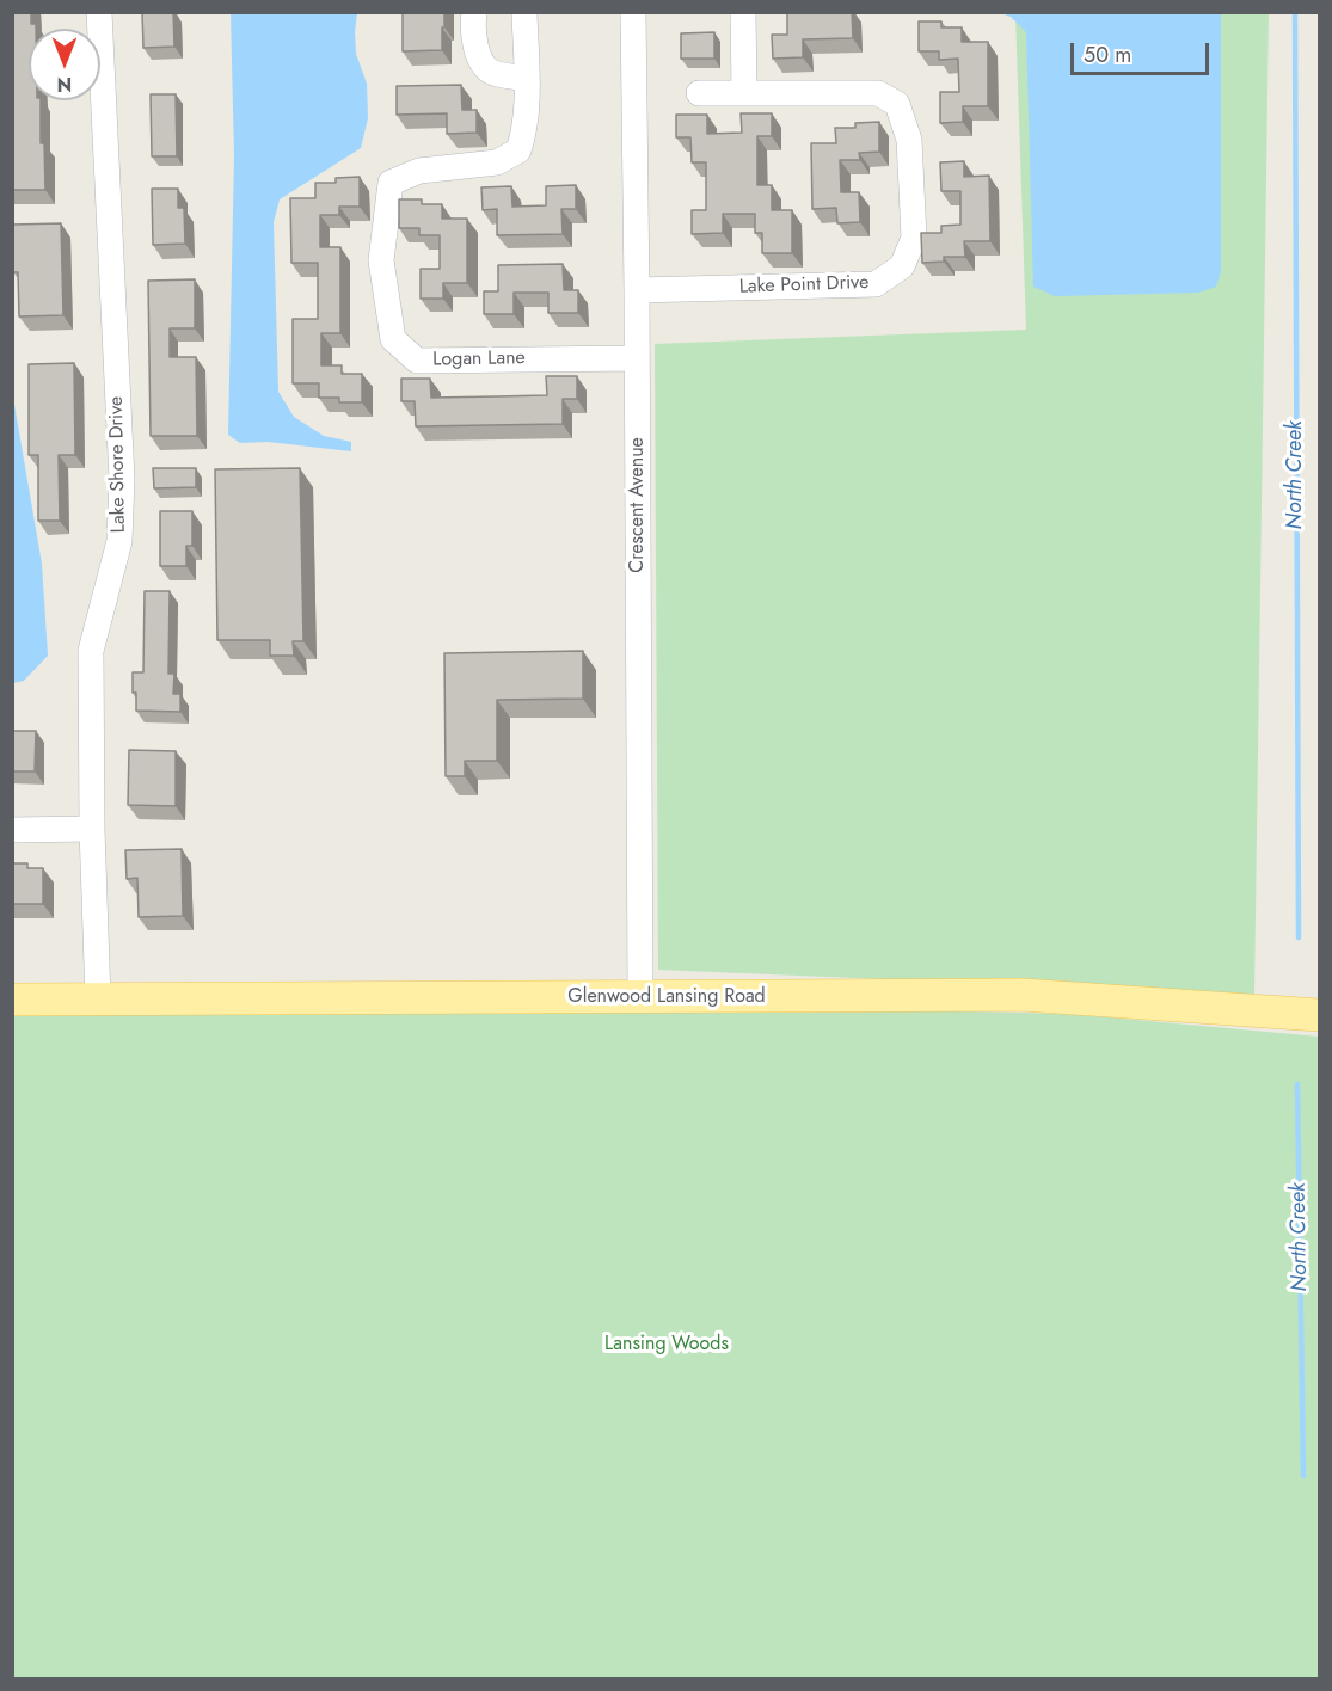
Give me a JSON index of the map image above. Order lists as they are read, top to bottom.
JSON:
{
  "streets": {
    "main road": ["Glenwood Lansing Road"],
    "street": [
      "Lake Point Drive",
      "Logan Lane",
      "Lake Shore Drive",
      "Crescent Avenue"
    ]
  },
  "crossings": [
    ["Lake Point Drive", "Crescent Avenue"],
    ["Logan Lane", "Crescent Avenue"],
    ["Lake Shore Drive", "Glenwood Lansing Road"],
    ["Crescent Avenue", "Glenwood Lansing Road"]
  ],
  "water": ["North Creek"],
  "parks": ["Lansing Woods"],
  "scale_bar": "50 m",
  "north": "bottom"
}
